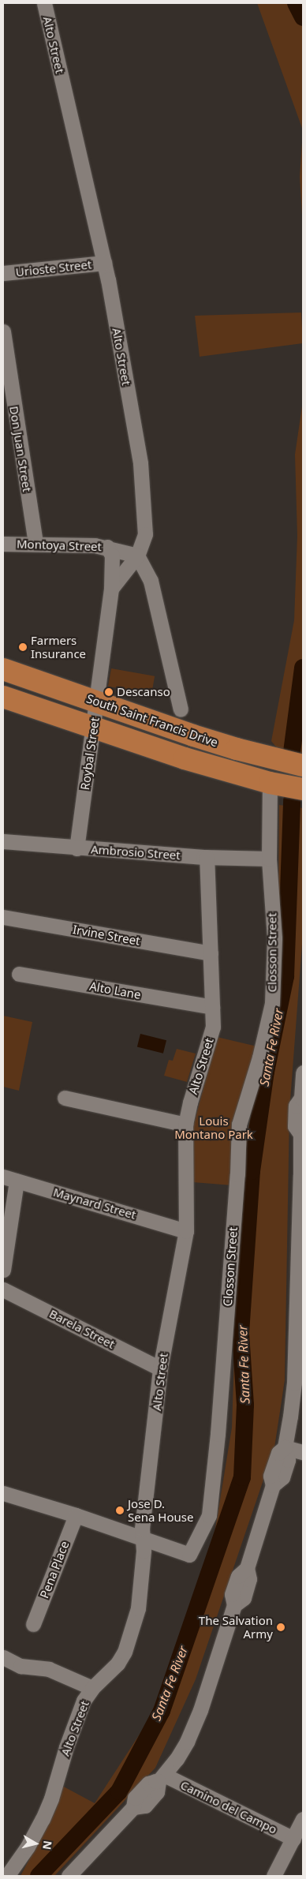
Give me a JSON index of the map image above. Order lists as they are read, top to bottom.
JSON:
{
  "streets": {
    "highway": ["South Saint Francis Drive"],
    "street": [
      "Alto Street",
      "Urioste Street",
      "Don Juan Street",
      "Montoya Street",
      "Roybal Street",
      "Ambrosio Street",
      "Irvine Street",
      "Closson Street",
      "Alto Lane",
      "Maynard Street",
      "Barela Street",
      "Pena Place",
      "Camino del Campo"
    ]
  },
  "crossings": [
    ["Alto Street", "Urioste Street"],
    ["Alto Street", "Montoya Street"],
    ["Alto Street", "Ambrosio Street"],
    ["Alto Street", "Irvine Street"],
    ["Alto Street", "Closson Street"],
    ["Alto Street", "Alto Lane"],
    ["Alto Street", "Maynard Street"],
    ["Alto Street", "Barela Street"],
    ["Don Juan Street", "Montoya Street"],
    ["Montoya Street", "Roybal Street"],
    ["South Saint Francis Drive", "Roybal Street"],
    ["South Saint Francis Drive", "Closson Street"],
    ["Roybal Street", "Ambrosio Street"],
    ["Ambrosio Street", "Closson Street"],
    ["Closson Street", "Pena Place"]
  ],
  "water": ["Santa Fe River"],
  "parks": ["Louis Montano Park"],
  "places": [
    "Farmers Insurance",
    "Descanso",
    "Jose D. Sena House",
    "The Salvation Army"
  ],
  "north": "right"
}
